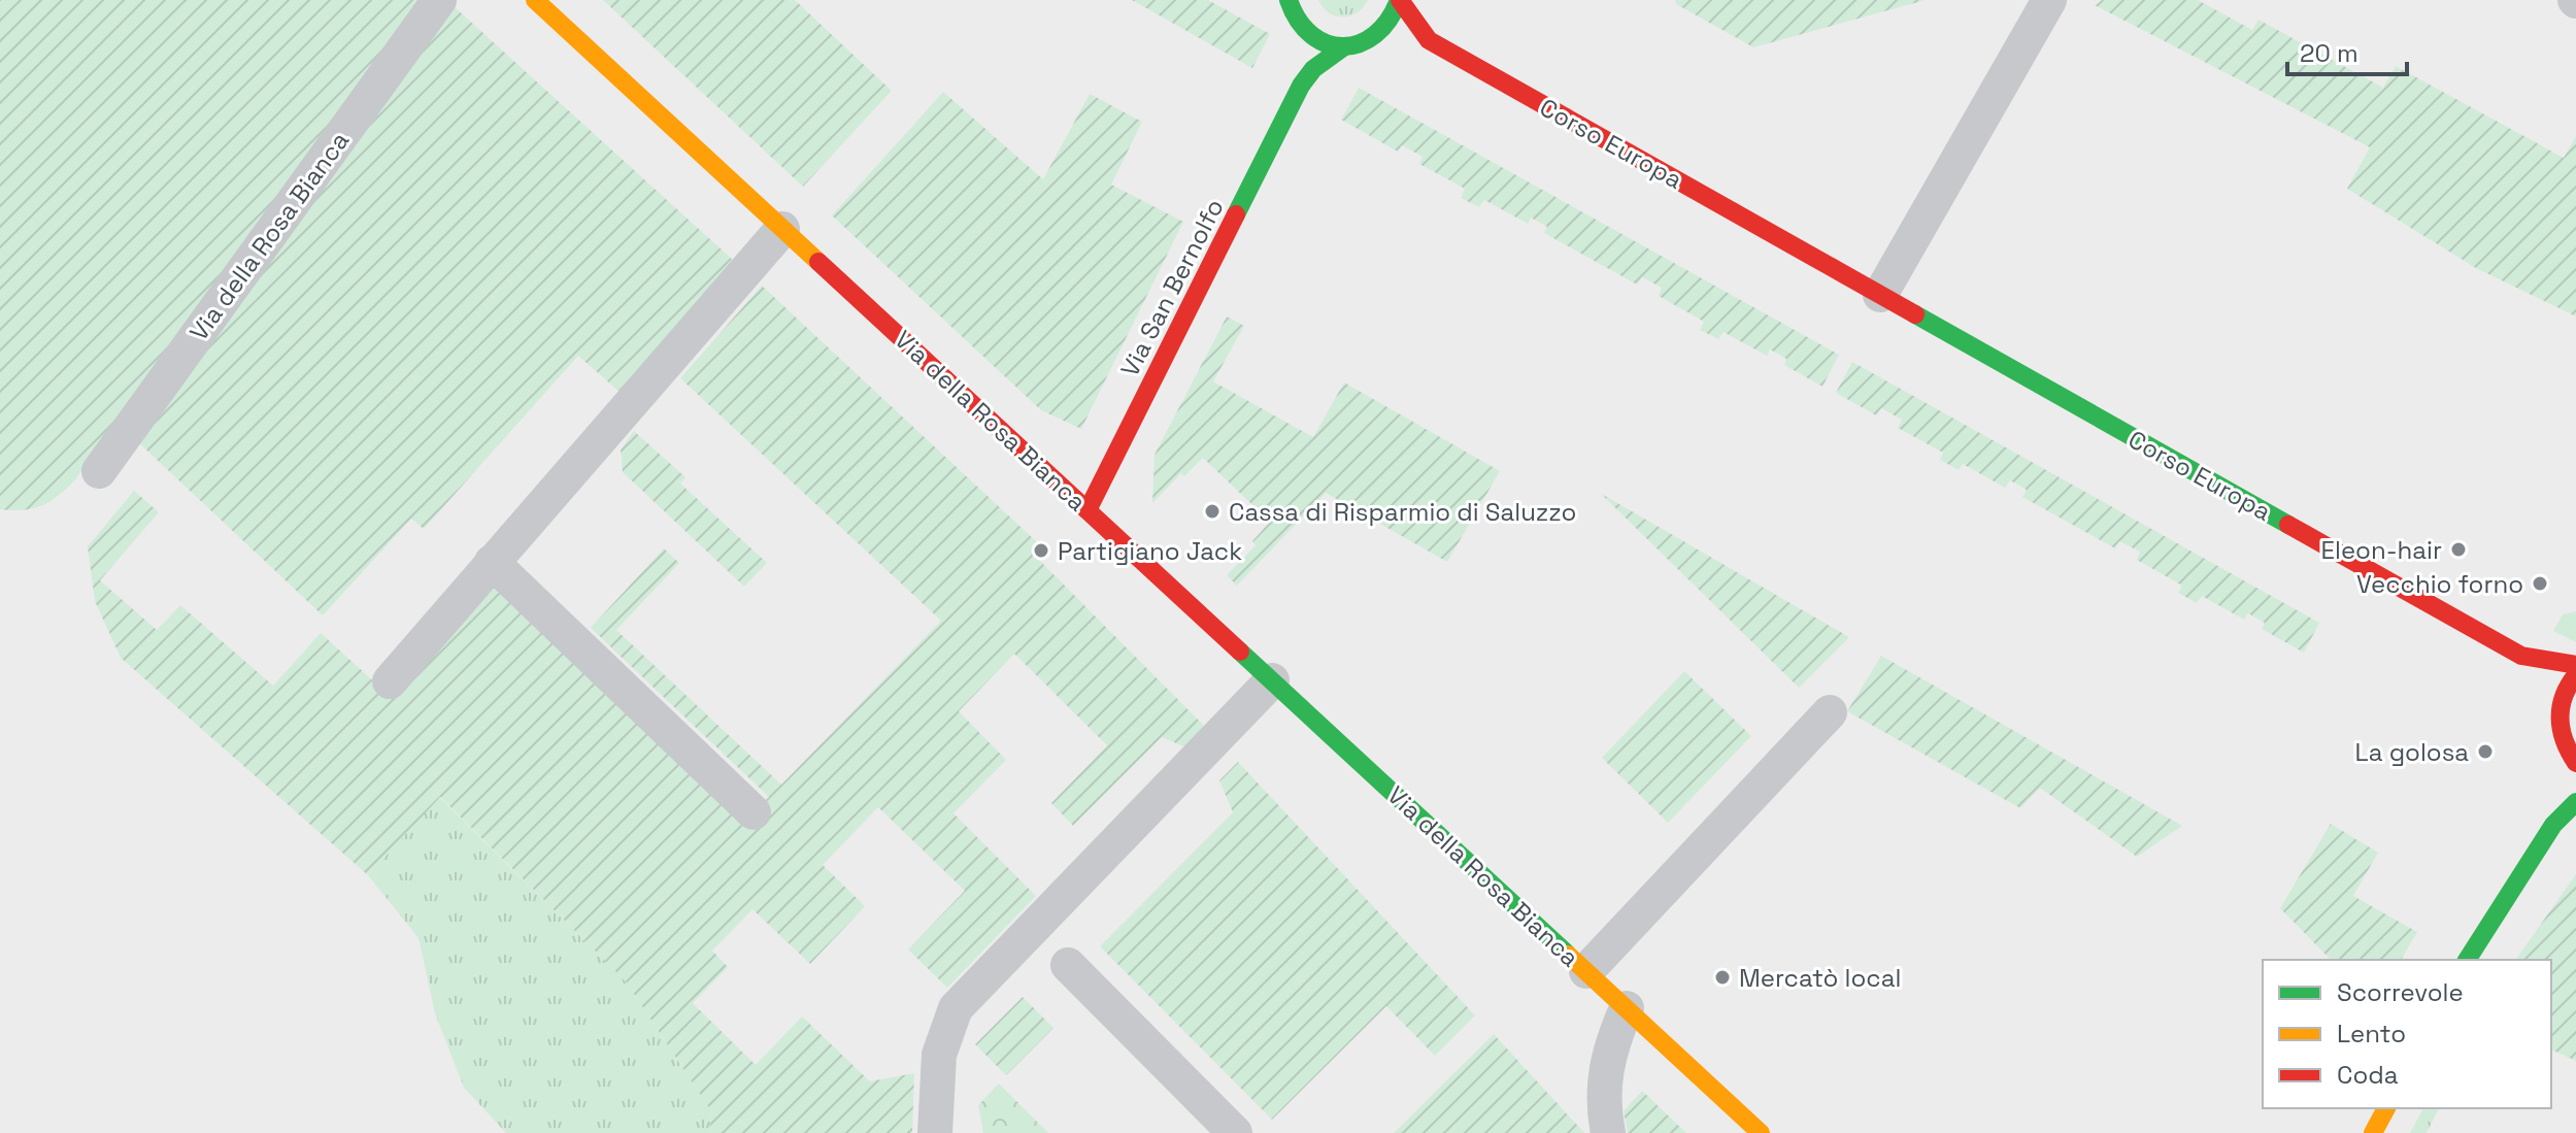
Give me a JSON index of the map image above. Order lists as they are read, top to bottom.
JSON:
{
  "streets": {
    "street": ["Corso Europa", "Via della Rosa Bianca", "Via San Bernolfo"]
  },
  "crossings": [
    ["Corso Europa", "Via San Bernolfo"],
    ["Via della Rosa Bianca", "Via San Bernolfo"]
  ],
  "places": [
    "Cassa di Risparmio di Saluzzo",
    "Eleon-hair",
    "Partigiano Jack",
    "Vecchio forno",
    "La golosa",
    "Mercatò local"
  ],
  "legend": ["Scorrevole", "Lento", "Coda"],
  "scale_bar": "20 m"
}
